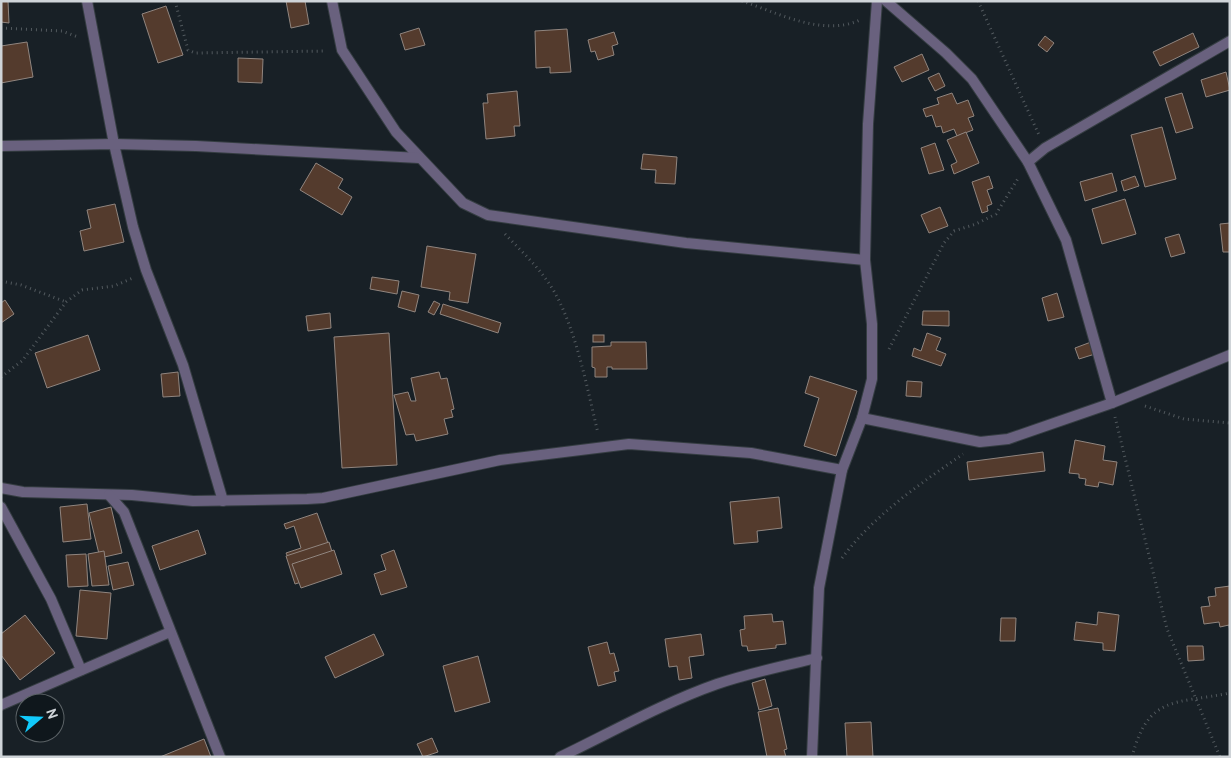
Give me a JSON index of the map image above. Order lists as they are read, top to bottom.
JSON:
{
  "north": "right"
}
